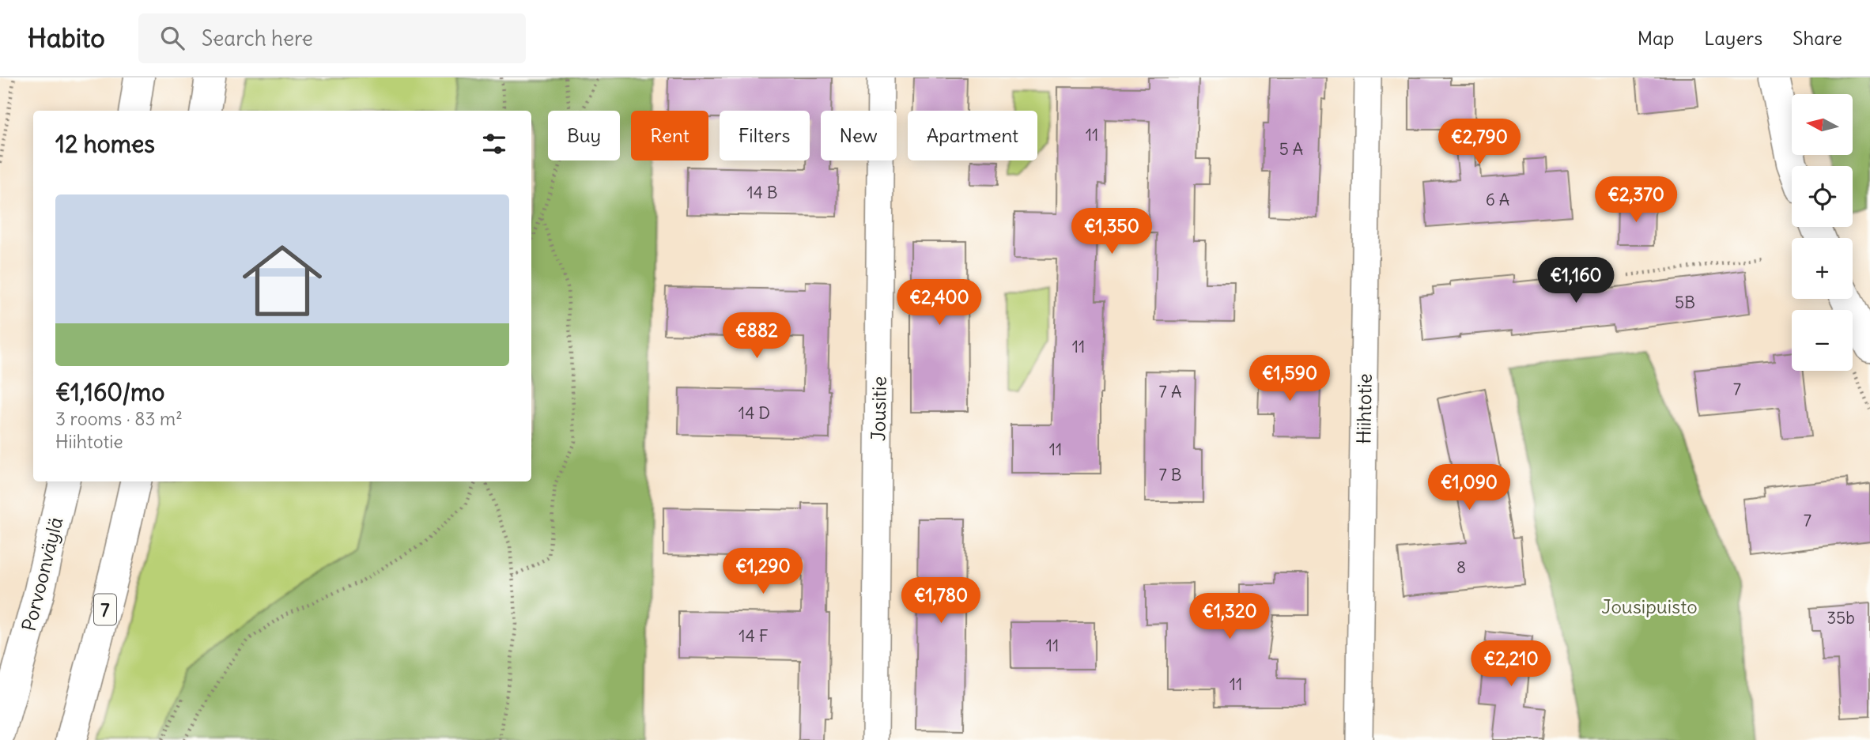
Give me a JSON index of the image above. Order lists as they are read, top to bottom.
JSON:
{
  "streets": {
    "main road": ["Porvoonväylä", "7"],
    "street": ["Jousitie", "Hiihtotie"]
  },
  "parks": ["Jousipuisto"],
  "house_numbers": [
    "11",
    "5 A",
    "14 B",
    "6 A",
    "5B",
    "11",
    "7",
    "7 A",
    "14 D",
    "11",
    "7 B",
    "7",
    "8",
    "35b",
    "14 F",
    "11",
    "11"
  ],
  "north": "left",
  "page": {
    "header": "Habito",
    "search": "Search here",
    "nav": ["Map", "Layers", "Share"],
    "map_buttons": ["+", "−"],
    "chip": [
      "Buy",
      "Rent",
      "Filters",
      "New",
      "Apartment"
    ],
    "heading": "12 homes",
    "price": [
      "€2,790",
      "€2,370",
      "€1,350",
      "€1,160",
      "€2,400",
      "€882",
      "€1,590",
      "€1,090",
      "€1,290",
      "€1,780",
      "€1,320",
      "€2,210"
    ],
    "list": [
      {
        "name": "€1,160/mo",
        "note": "3 rooms · 83 m² · Hiihtotie"
      }
    ]
  }
}
